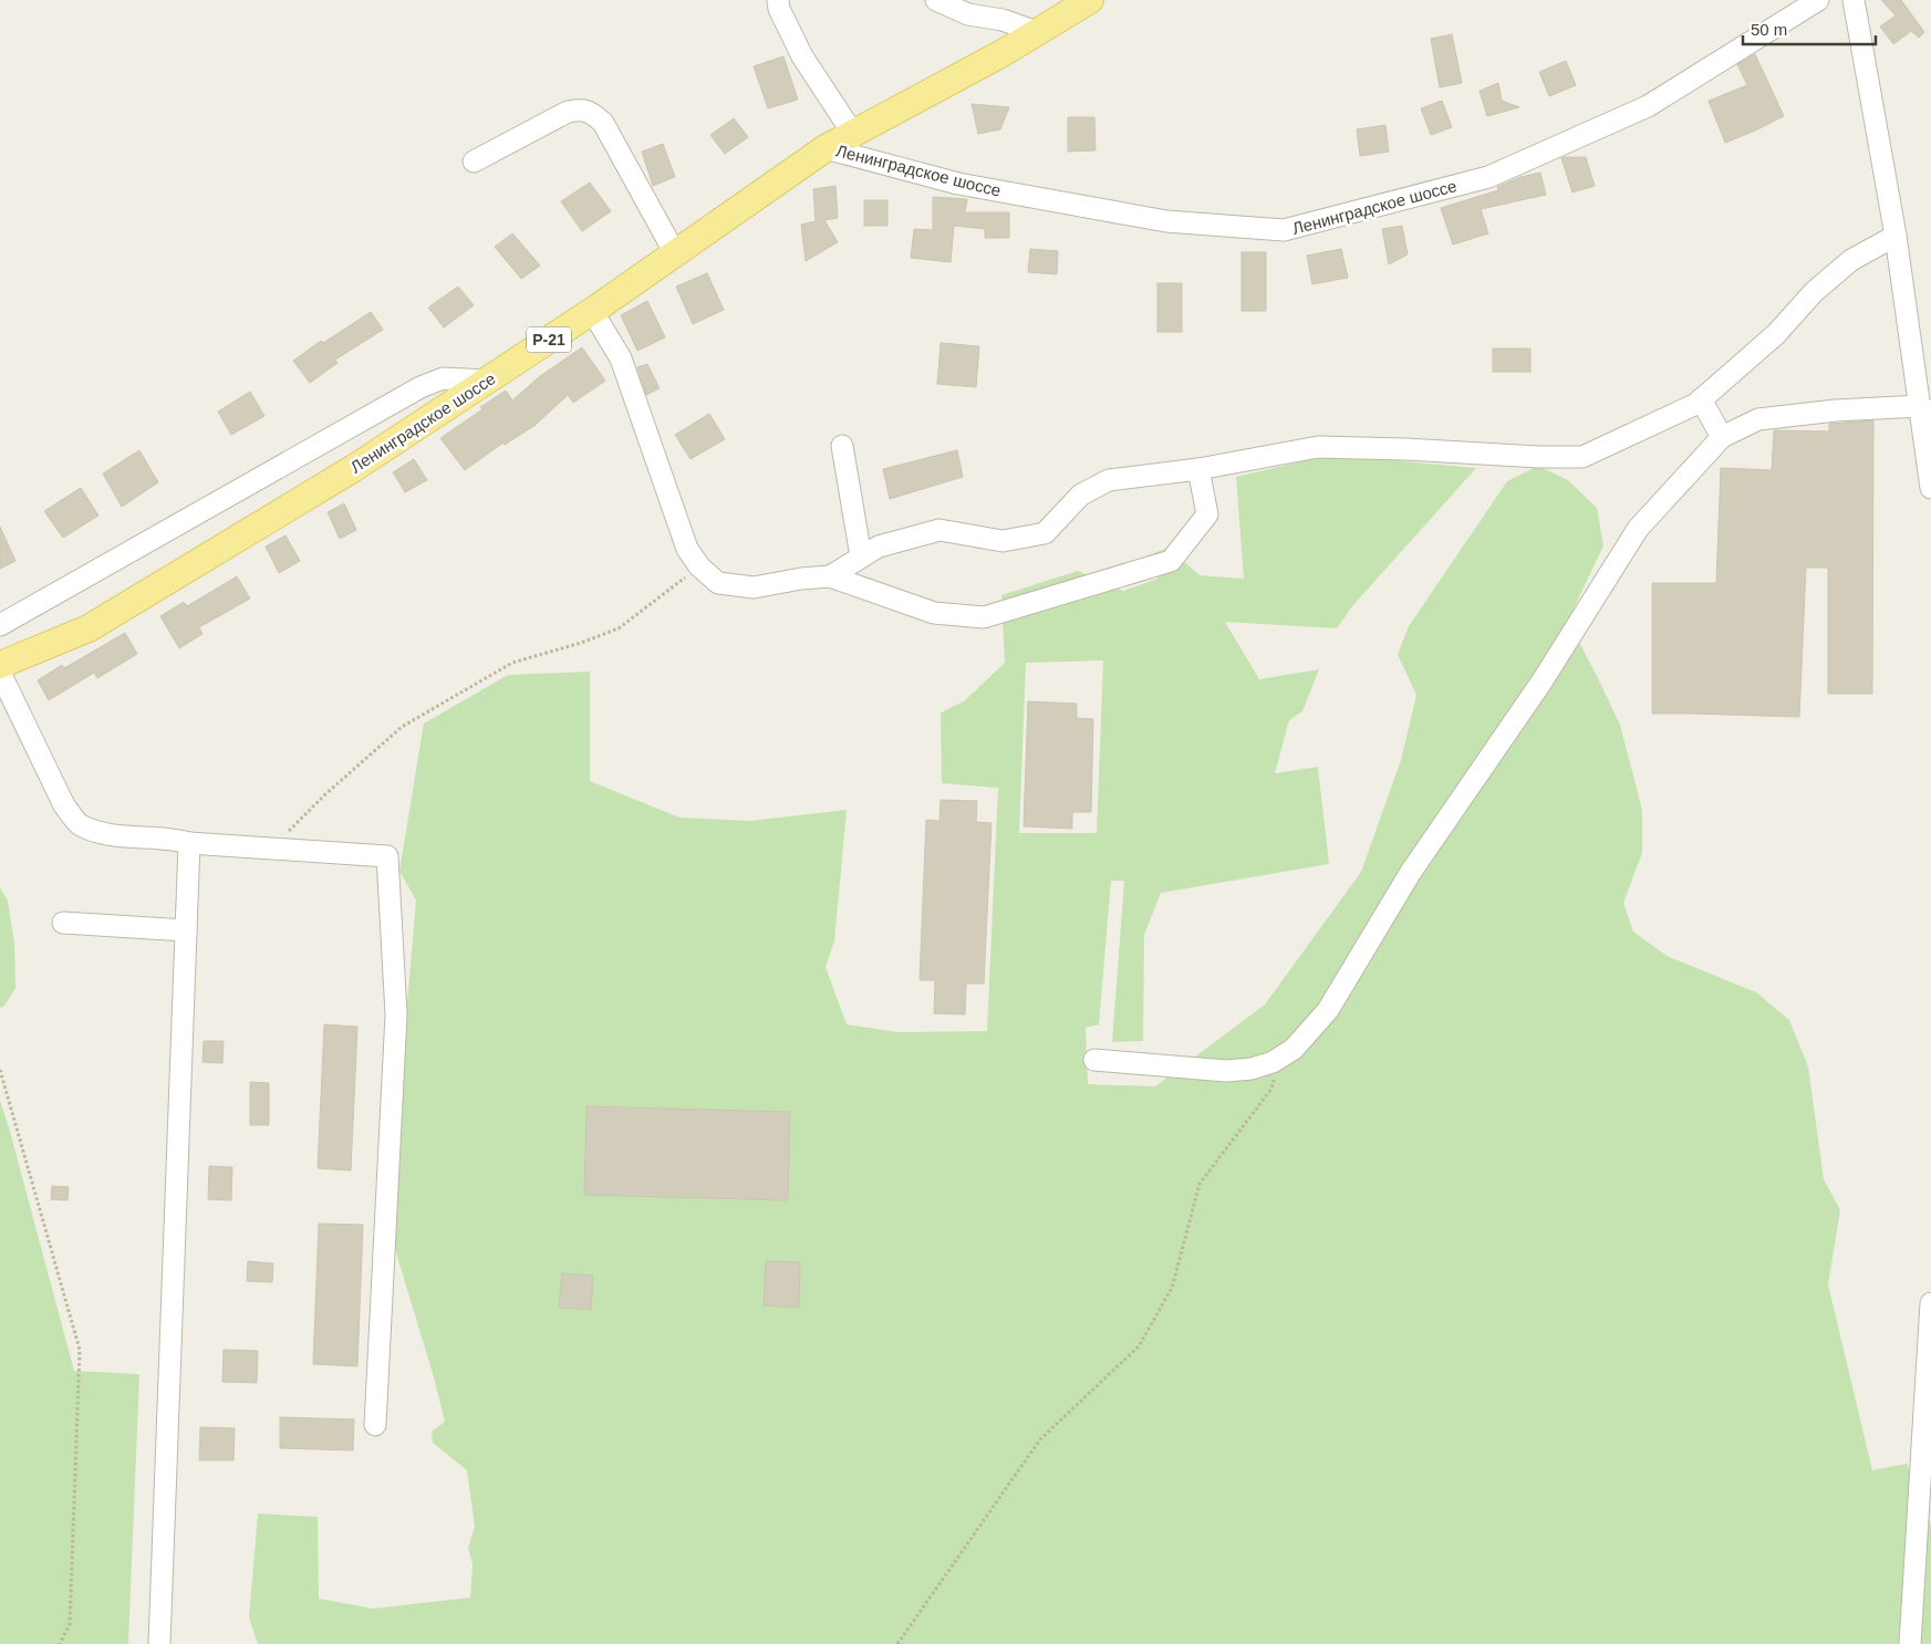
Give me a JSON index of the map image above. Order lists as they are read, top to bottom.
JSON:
{
  "streets": {
    "main road": ["Ленинградское шоссе", "Р-21"]
  },
  "scale_bar": "50 m"
}
